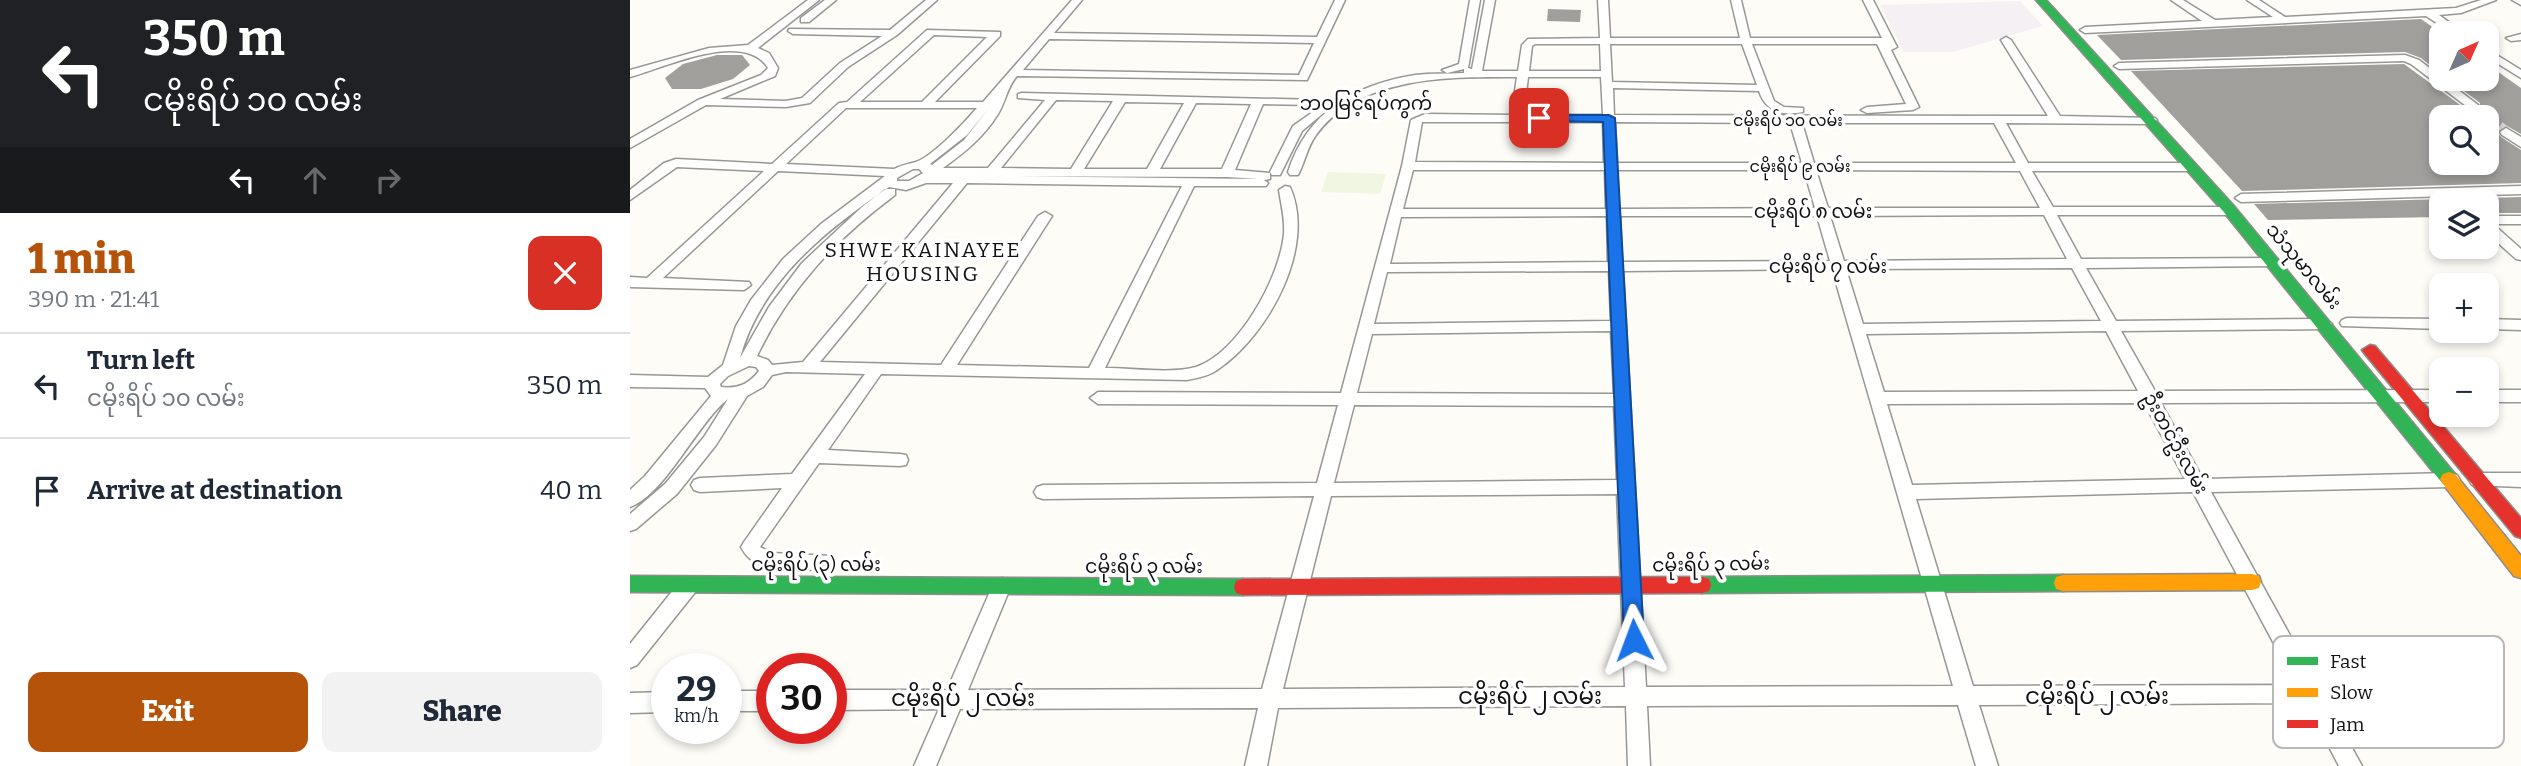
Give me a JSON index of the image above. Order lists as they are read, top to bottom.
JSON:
{
  "streets": {
    "main road": ["သံသုမာလမ်း", "ငမိုးရိပ် (၃) လမ်း", "ငမိုးရိပ် ၃ လမ်း"],
    "street": [
      "ငမိုးရိပ် ၁၀ လမ်း",
      "ငမိုးရိပ် ၉ လမ်း",
      "ငမိုးရိပ် ၈ လမ်း",
      "ငမိုးရိပ် ၇ လမ်း",
      "ဦးတင်ဦးလမ်း",
      "ငမိုးရိပ် ၂ လမ်း"
    ]
  },
  "crossings": [
    ["ငမိုးရိပ် ၁၀ လမ်း", "ငမိုးရိပ် ၉ လမ်း"],
    ["ငမိုးရိပ် ၁၀ လမ်း", "သံသုမာလမ်း"],
    ["ငမိုးရိပ် ၁၀ လမ်း", "ဦးတင်ဦးလမ်း"],
    ["ငမိုးရိပ် ၉ လမ်း", "သံသုမာလမ်း"],
    ["ငမိုးရိပ် ၉ လမ်း", "ဦးတင်ဦးလမ်း"],
    ["ငမိုးရိပ် ၈ လမ်း", "သံသုမာလမ်း"],
    ["ငမိုးရိပ် ၈ လမ်း", "ဦးတင်ဦးလမ်း"],
    ["ငမိုးရိပ် ၇ လမ်း", "သံသုမာလမ်း"],
    ["ငမိုးရိပ် ၇ လမ်း", "ဦးတင်ဦးလမ်း"],
    ["ဦးတင်ဦးလမ်း", "ငမိုးရိပ် ၃ လမ်း"],
    ["ငမိုးရိပ် (၃) လမ်း", "ငမိုးရိပ် ၃ လမ်း"]
  ],
  "districts": ["ဘဝမြင့်ရပ်ကွက်", "SHWE KAINAYEE HOUSING"],
  "legend": ["Fast", "Slow", "Jam"],
  "north": "top right",
  "page": {
    "turn": ["350 m", "ငမိုးရိပ် ၁၀ လမ်း"],
    "map_buttons": ["+", "−"],
    "heading": ["1 min", "390 m · 21:41"],
    "list": [
      {
        "name": "Turn left",
        "note": "ငမိုးရိပ် ၁၀ လမ်း",
        "value": "350 m"
      },
      {
        "name": "Arrive at destination",
        "value": "40 m"
      }
    ],
    "speed": "29 km/h",
    "limit": "30",
    "buttons": ["Exit", "Share"]
  }
}
